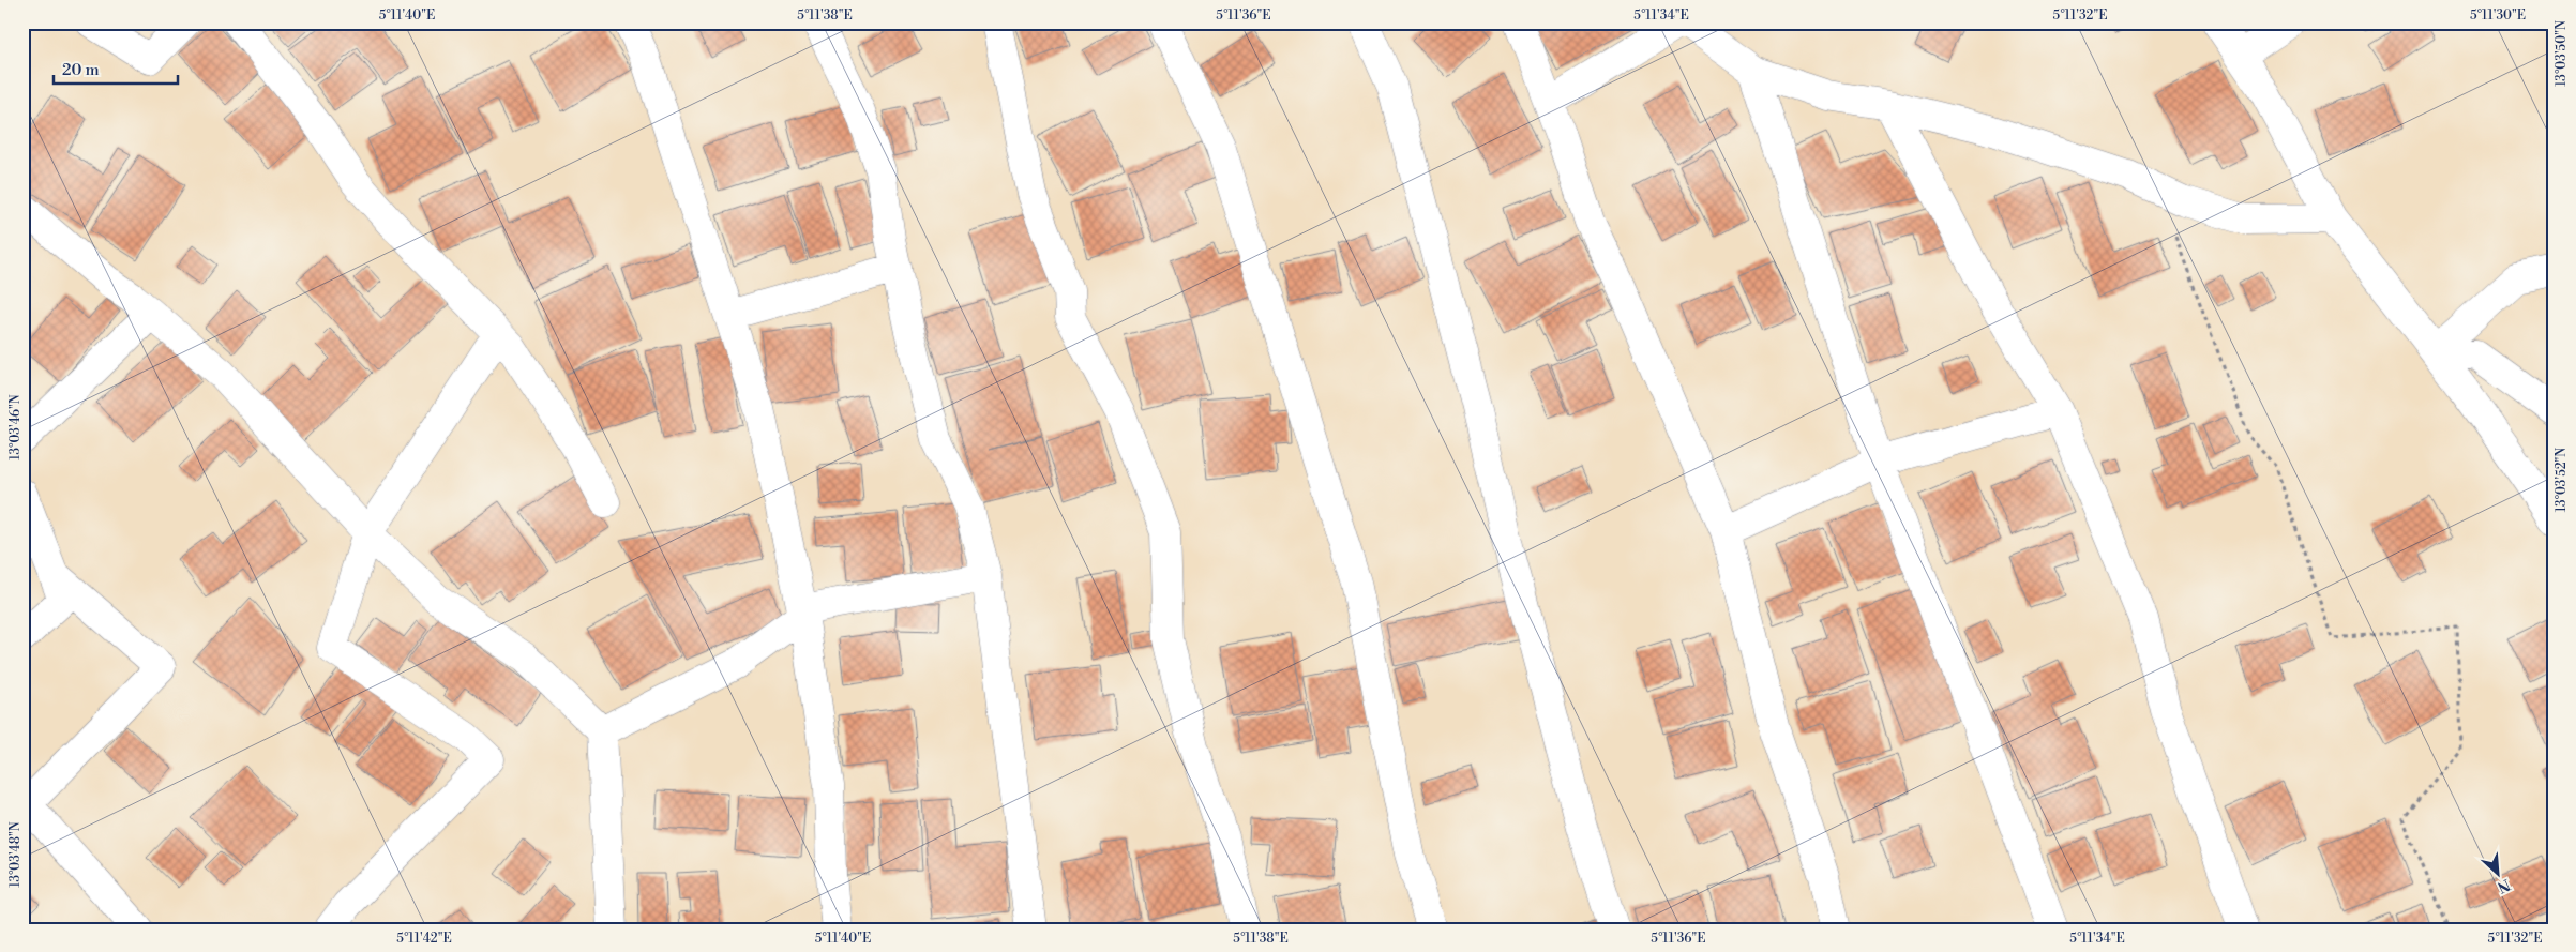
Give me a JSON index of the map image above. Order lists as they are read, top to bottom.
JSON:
{
  "scale_bar": "20 m",
  "north": "bottom right",
  "coordinates": [
    "5°11'40\"E",
    "5°11'38\"E",
    "5°11'36\"E",
    "5°11'34\"E",
    "5°11'32\"E",
    "5°11'30\"E",
    "13°03'50\"N",
    "13°03'46\"N",
    "13°03'52\"N",
    "13°03'48\"N",
    "5°11'42\"E"
  ]
}
